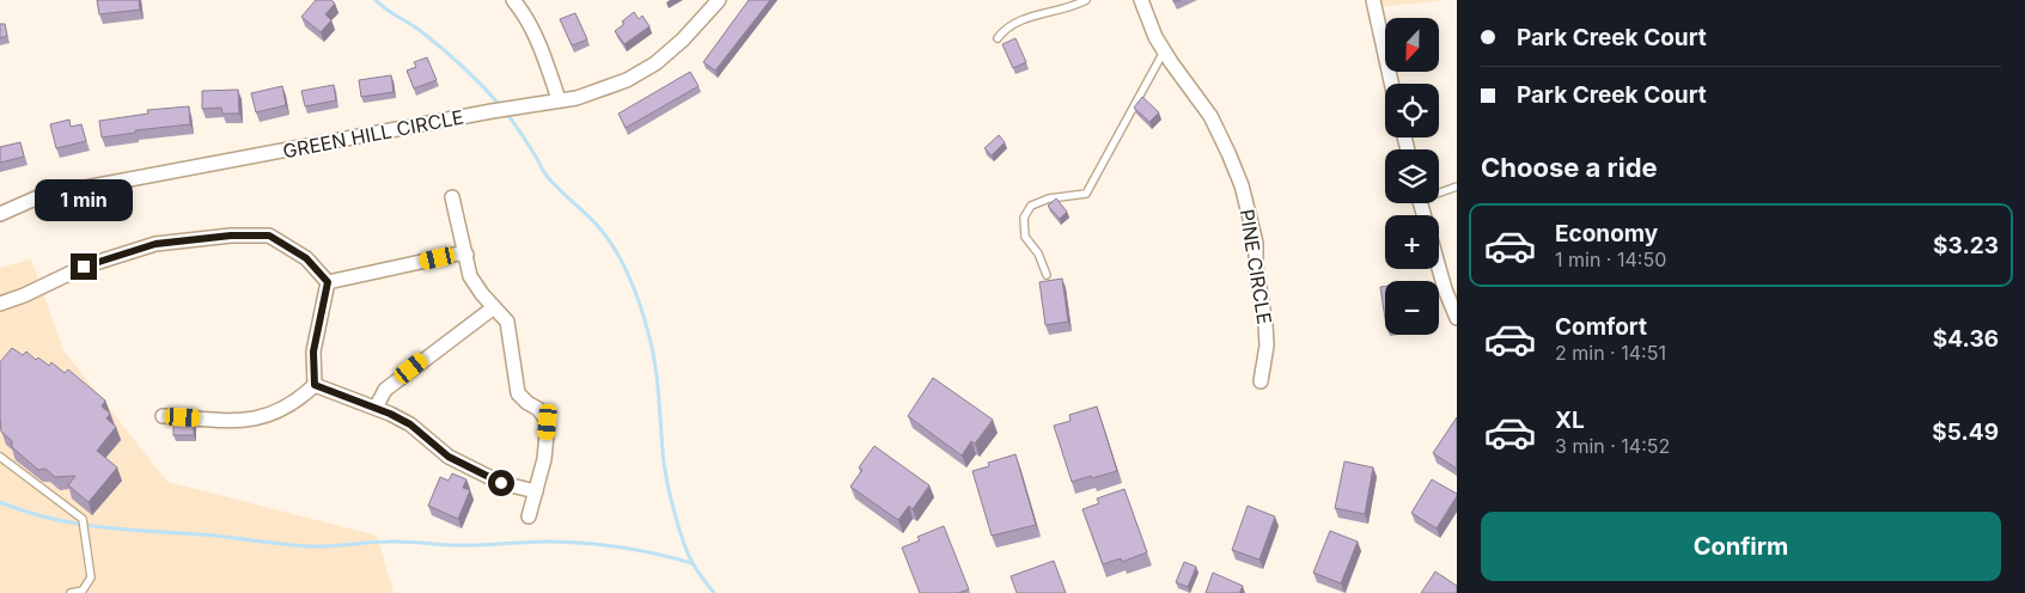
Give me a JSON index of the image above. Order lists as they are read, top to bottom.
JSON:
{
  "streets": {
    "street": ["GREEN HILL CIRCLE", "PINE CIRCLE"]
  },
  "north": "bottom",
  "page": {
    "banner": ["Park Creek Court", "Park Creek Court"],
    "map_buttons": ["+", "−"],
    "heading": "Choose a ride",
    "bubble": "1 min",
    "list": [
      {
        "name": "Economy",
        "note": "1 min · 14:50",
        "value": "$3.23"
      },
      {
        "name": "Comfort",
        "note": "2 min · 14:51",
        "value": "$4.36"
      },
      {
        "name": "XL",
        "note": "3 min · 14:52",
        "value": "$5.49"
      }
    ],
    "buttons": "Confirm"
  }
}
